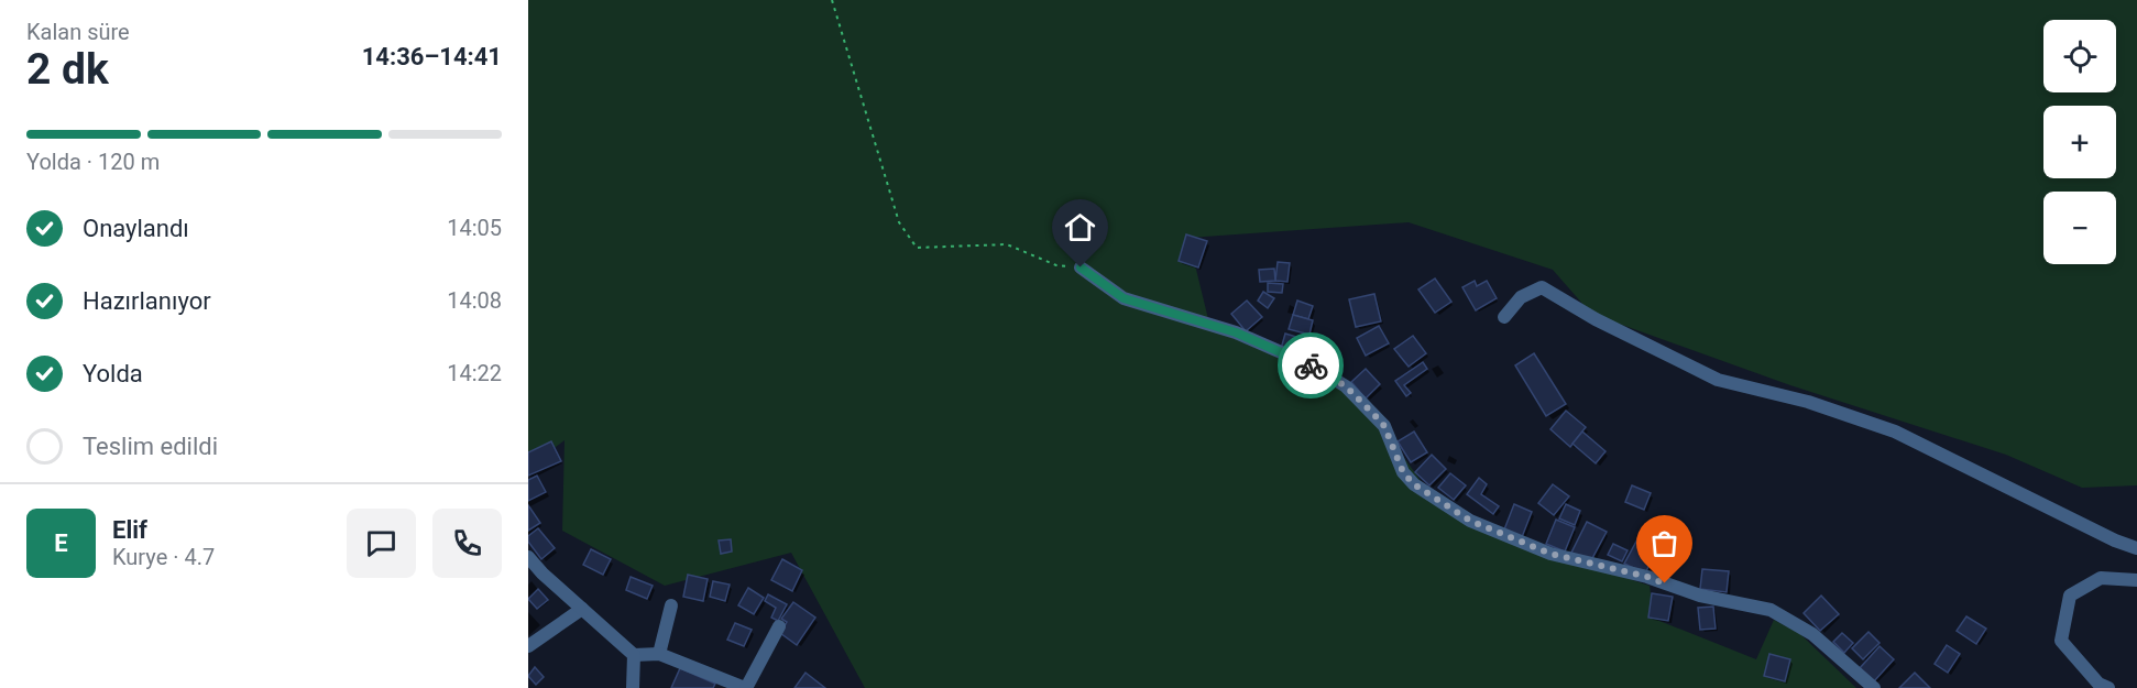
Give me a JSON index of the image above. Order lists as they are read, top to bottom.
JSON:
{
  "page": {
    "heading": ["2 dk", "Kalan süre", "14:36–14:41"],
    "panel": ["Elif", "Kurye · 4.7"],
    "map_buttons": ["+", "−"],
    "bar": "Yolda · 120 m",
    "list": [
      ["Onaylandı", "14:05"],
      ["Hazırlanıyor", "14:08"],
      ["Yolda", "14:22"],
      "Teslim edildi"
    ],
    "round": "E"
  }
}
